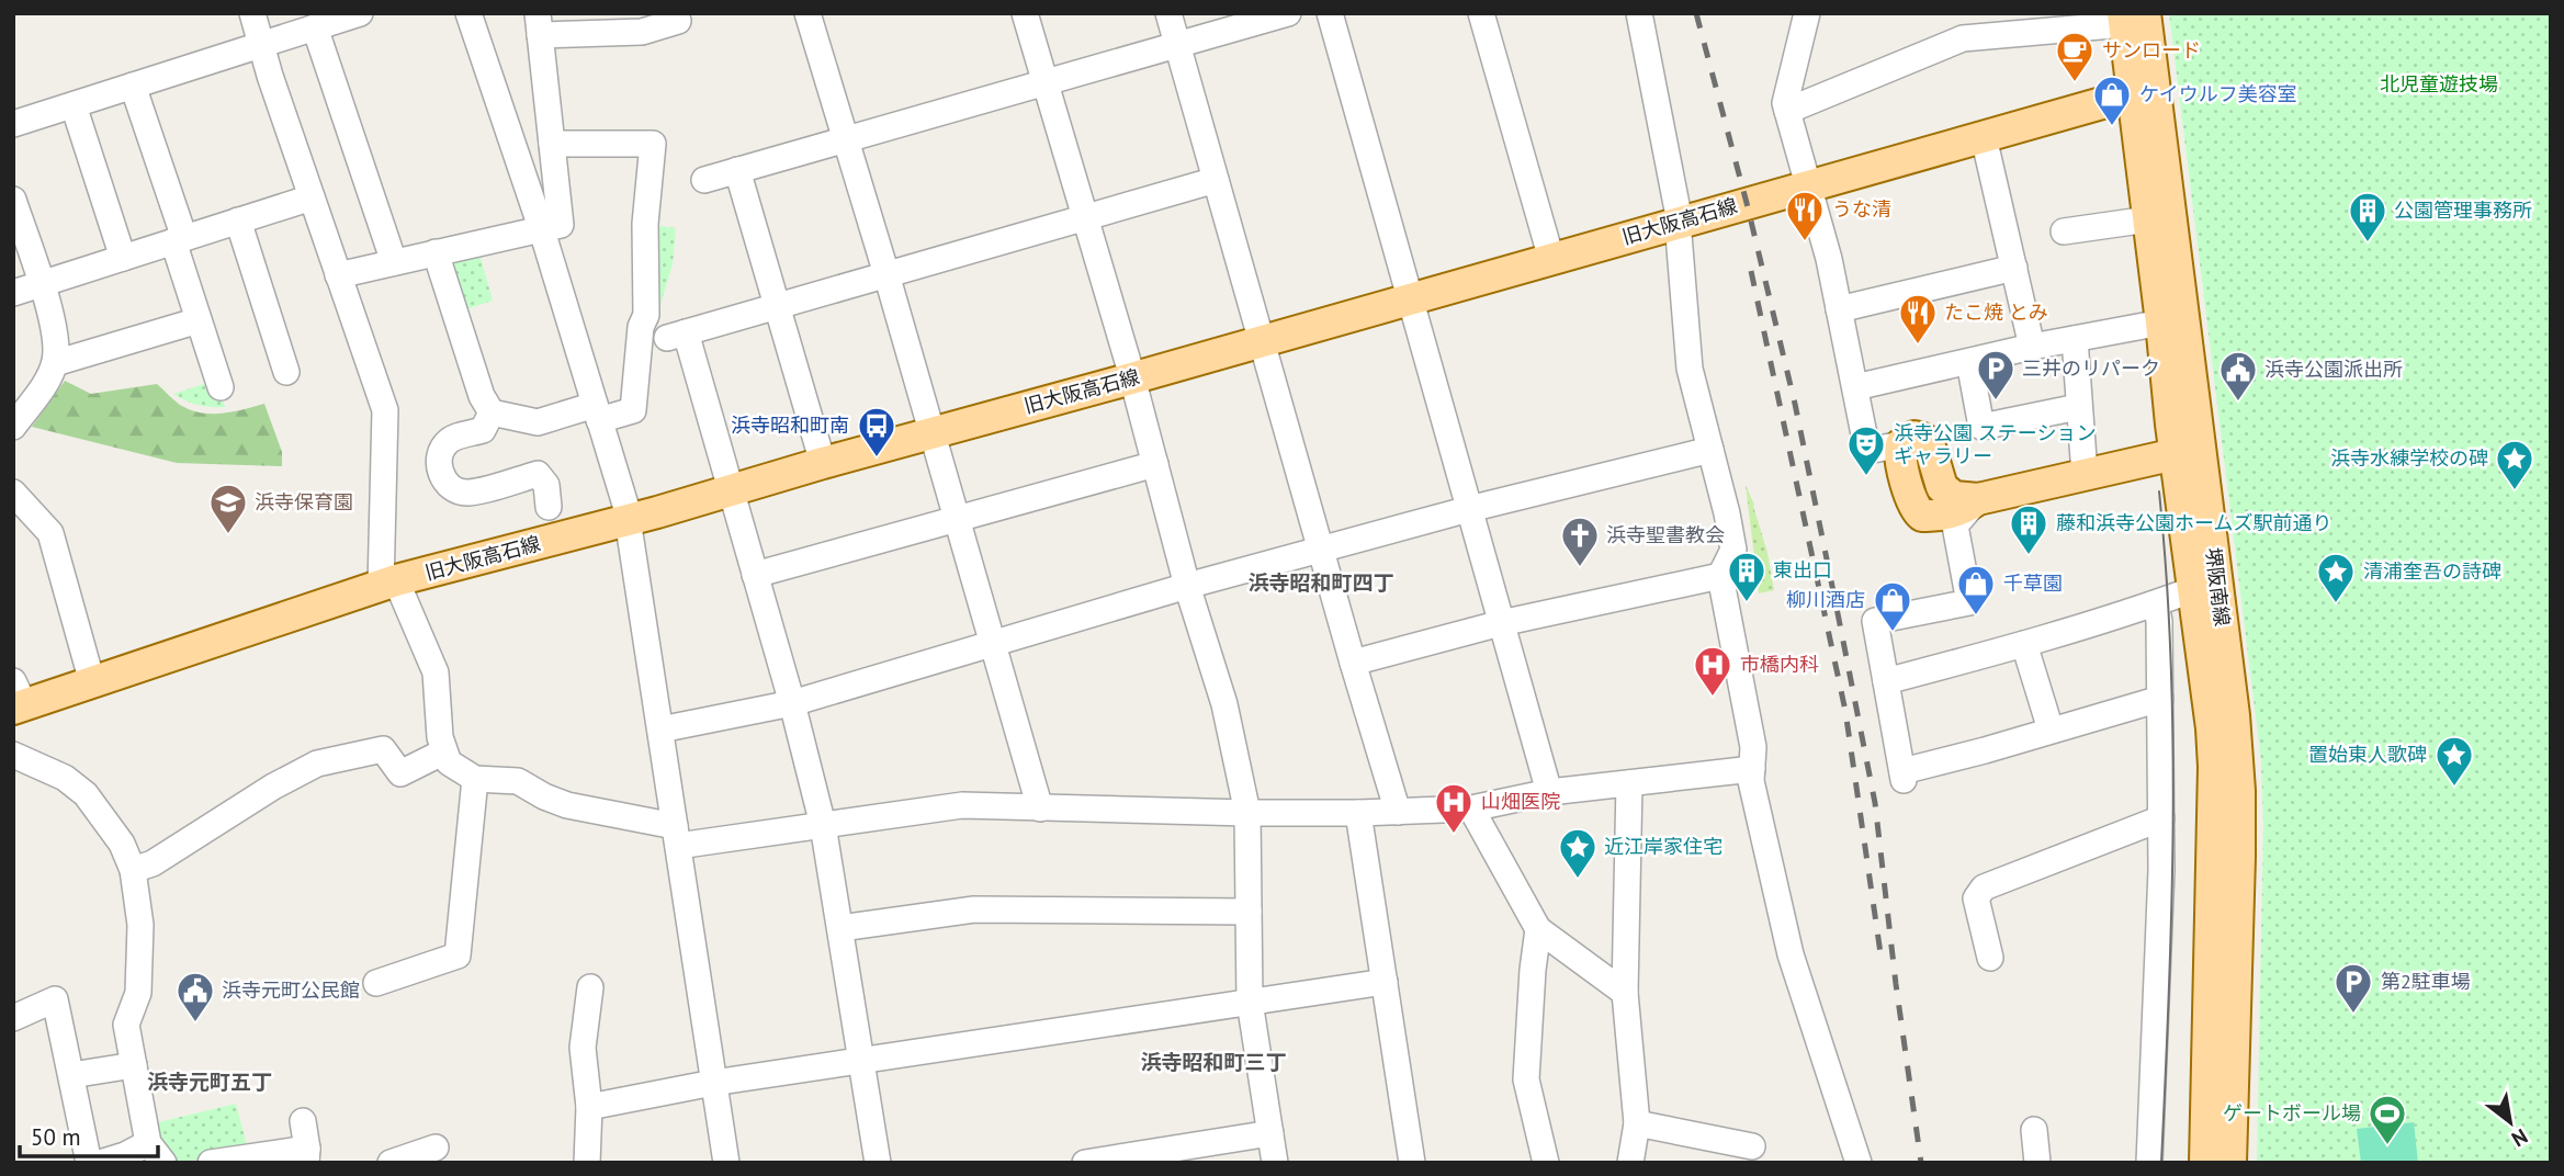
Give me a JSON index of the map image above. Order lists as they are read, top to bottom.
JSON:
{
  "streets": {
    "main road": ["旧大阪高石線", "堺阪南線"]
  },
  "crossings": [
    ["旧大阪高石線", "堺阪南線"]
  ],
  "districts": ["浜寺昭和町四丁", "浜寺昭和町三丁", "浜寺元町五丁"],
  "parks": ["北児童遊技場"],
  "places": {
    "cafe": ["サンロード"],
    "shop": ["ケイウルフ美容室", "千草園", "柳川酒店"],
    "restaurant": ["うな清", "たこ焼 とみ"],
    "building": ["公園管理事務所", "藤和浜寺公園ホームズ駅前通り", "東出口"],
    "parking": ["三井のリパーク", "第2駐車場"],
    "public building": ["浜寺公園派出所", "浜寺元町公民館"],
    "bus stop": ["浜寺昭和町南"],
    "theatre": ["浜寺公園 ステーション ギャラリー"],
    "place": [
      "浜寺水練学校の碑",
      "清浦奎吾の詩碑",
      "置始東人歌碑",
      "近江岸家住宅"
    ],
    "school or university": ["浜寺保育園"],
    "church": ["浜寺聖書教会"],
    "hospital": ["市橋内科", "山畑医院"],
    "sports": ["ゲートボール場"]
  },
  "scale_bar": "50 m",
  "north": "bottom right"
}
